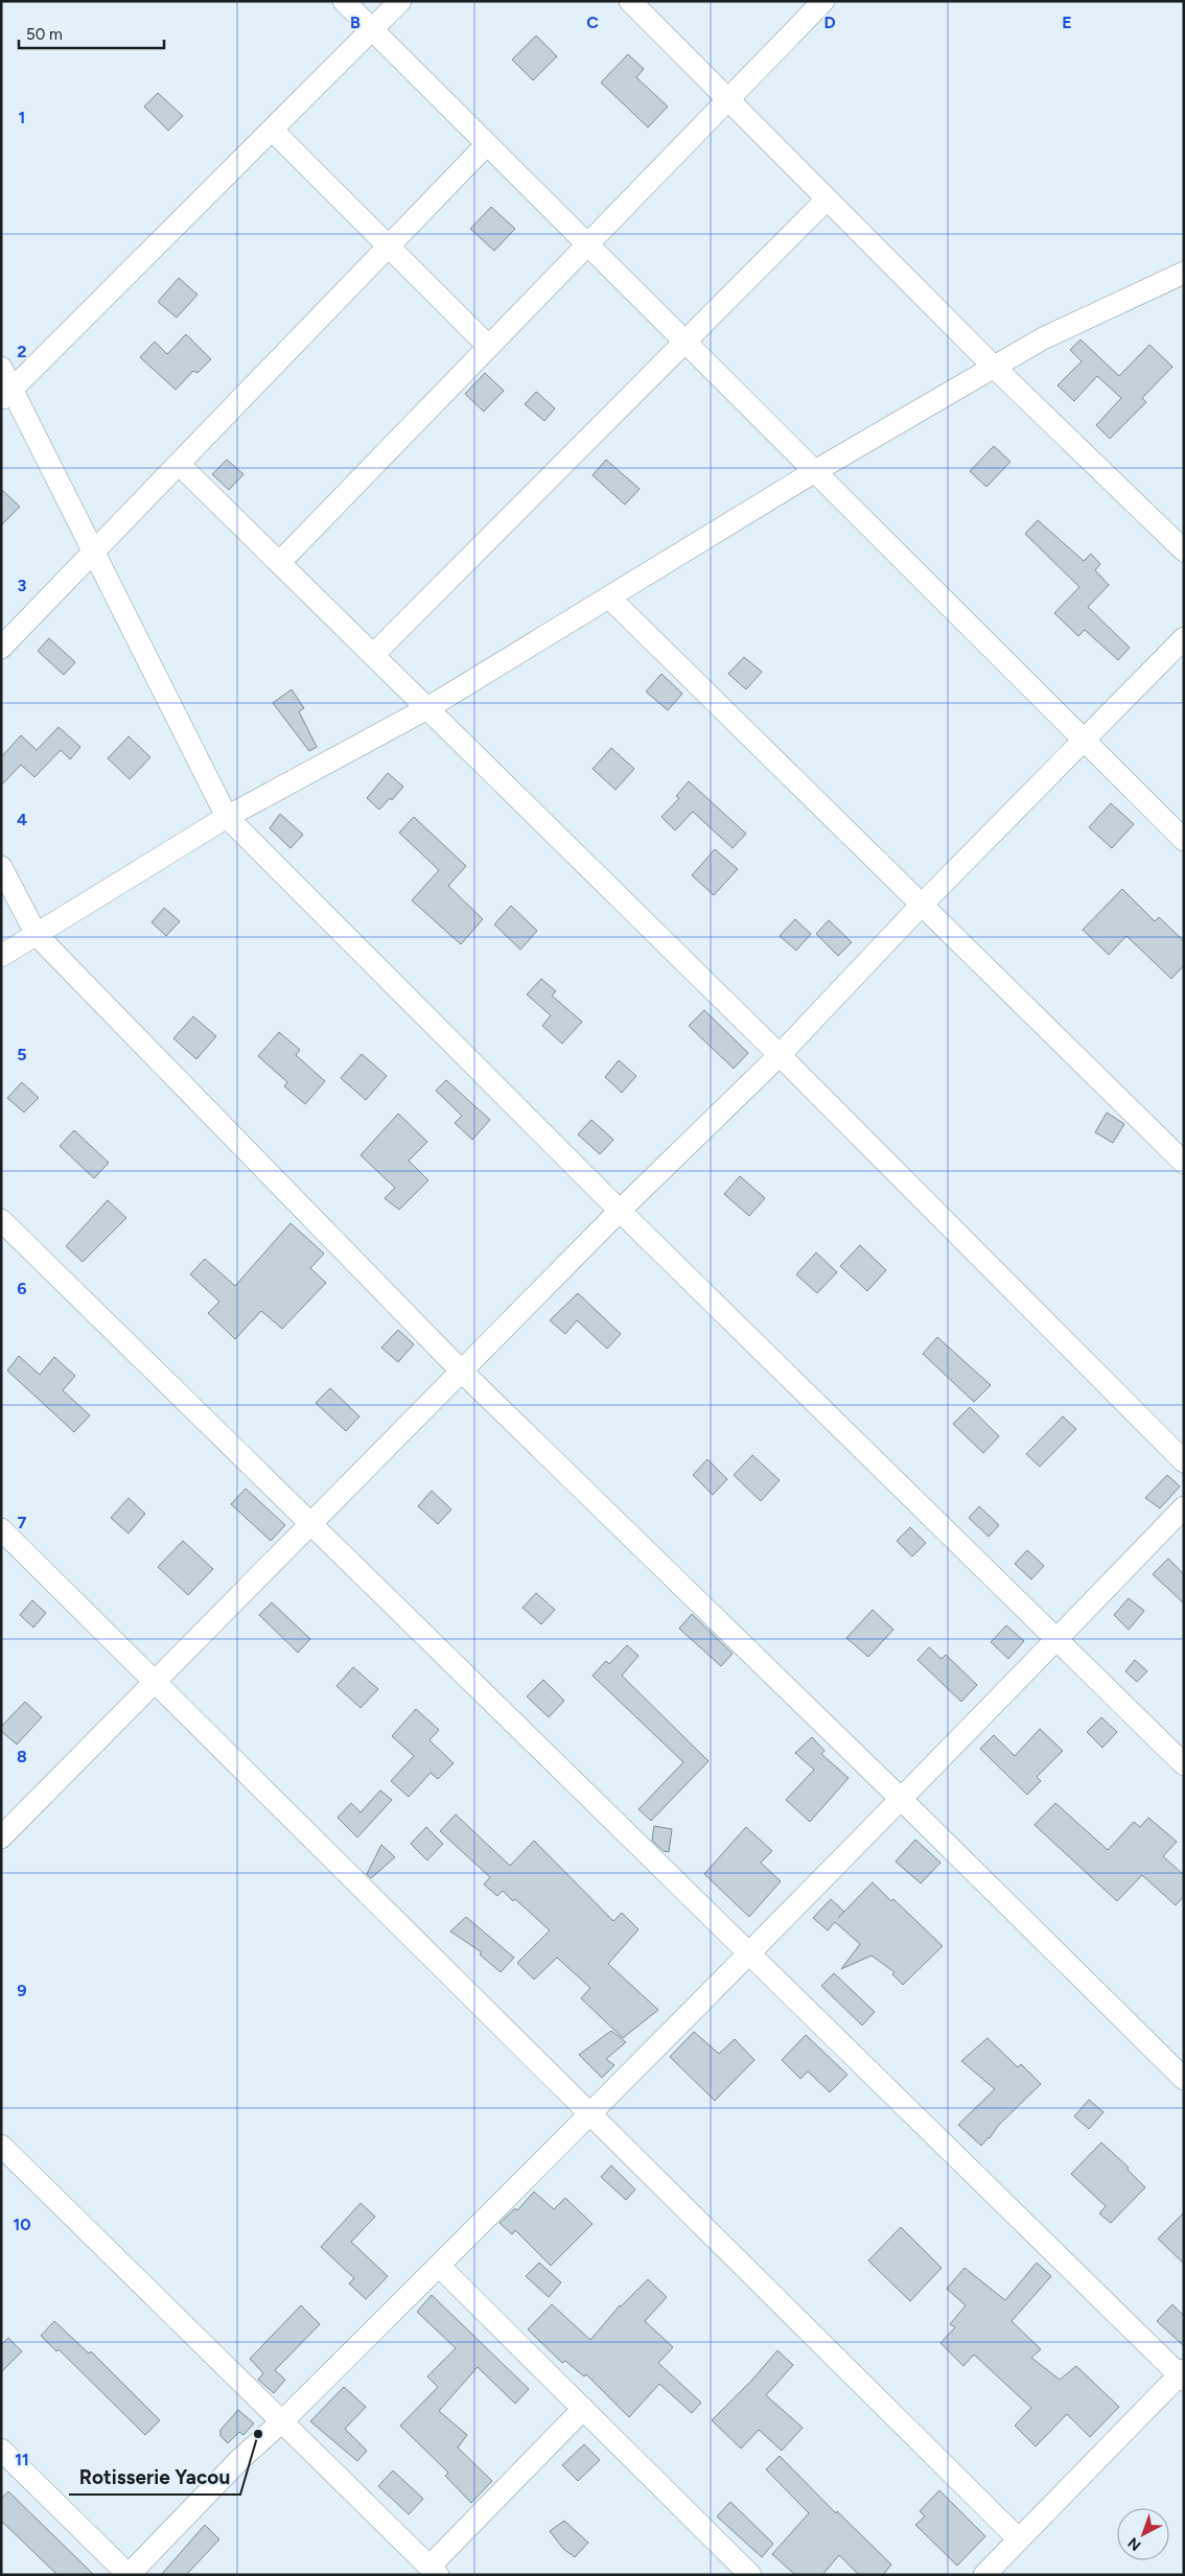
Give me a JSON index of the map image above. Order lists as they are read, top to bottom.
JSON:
{
  "places": ["Rotisserie Yacou"],
  "scale_bar": "50 m",
  "north": "bottom left",
  "grid": {
    "columns": [
      "B",
      "C",
      "D",
      "E"
    ],
    "rows": [
      "1",
      "2",
      "3",
      "4",
      "5",
      "6",
      "7",
      "8",
      "9",
      "10",
      "11"
    ]
  }
}
